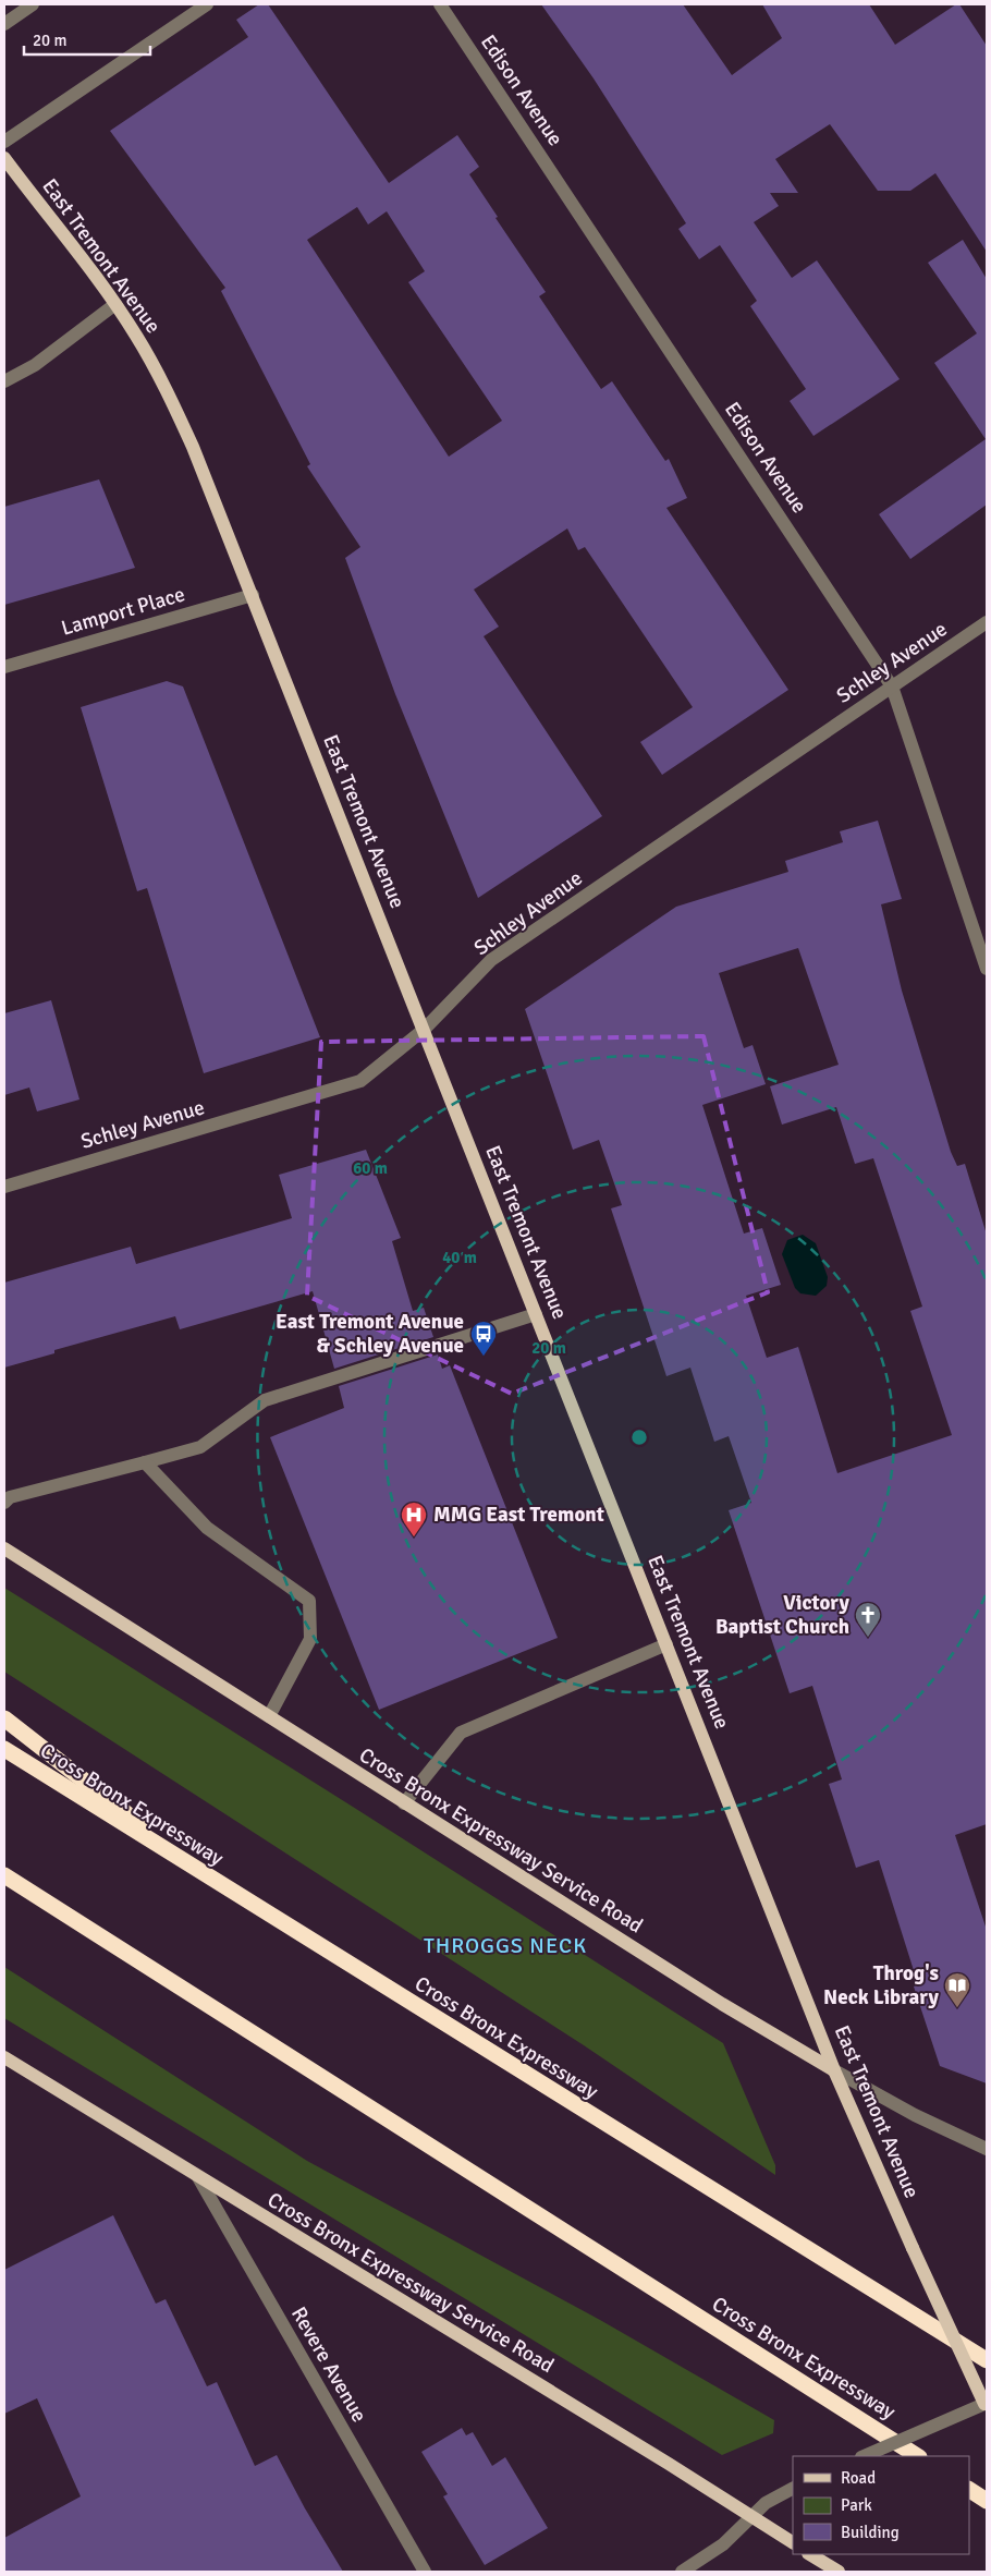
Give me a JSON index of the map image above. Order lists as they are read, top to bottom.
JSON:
{
  "streets": {
    "highway": ["Cross Bronx Expressway"],
    "main road": ["East Tremont Avenue", "Cross Bronx Expressway Service Road"],
    "street": [
      "Edison Avenue",
      "Lamport Place",
      "Schley Avenue",
      "Revere Avenue"
    ]
  },
  "crossings": [
    ["Edison Avenue", "Schley Avenue"],
    ["East Tremont Avenue", "Lamport Place"],
    ["East Tremont Avenue", "Schley Avenue"],
    ["East Tremont Avenue", "Cross Bronx Expressway Service Road"],
    ["Cross Bronx Expressway Service Road", "Revere Avenue"]
  ],
  "districts": ["THROGGS NECK"],
  "places": {
    "bus stop": ["East Tremont Avenue & Schley Avenue"],
    "hospital": ["MMG East Tremont"],
    "church": ["Victory Baptist Church"],
    "library": ["Throg's Neck Library"]
  },
  "legend": ["Road", "Park", "Building"],
  "scale_bar": "20 m",
  "rings": ["60 m", "40 m", "20 m"]
}
